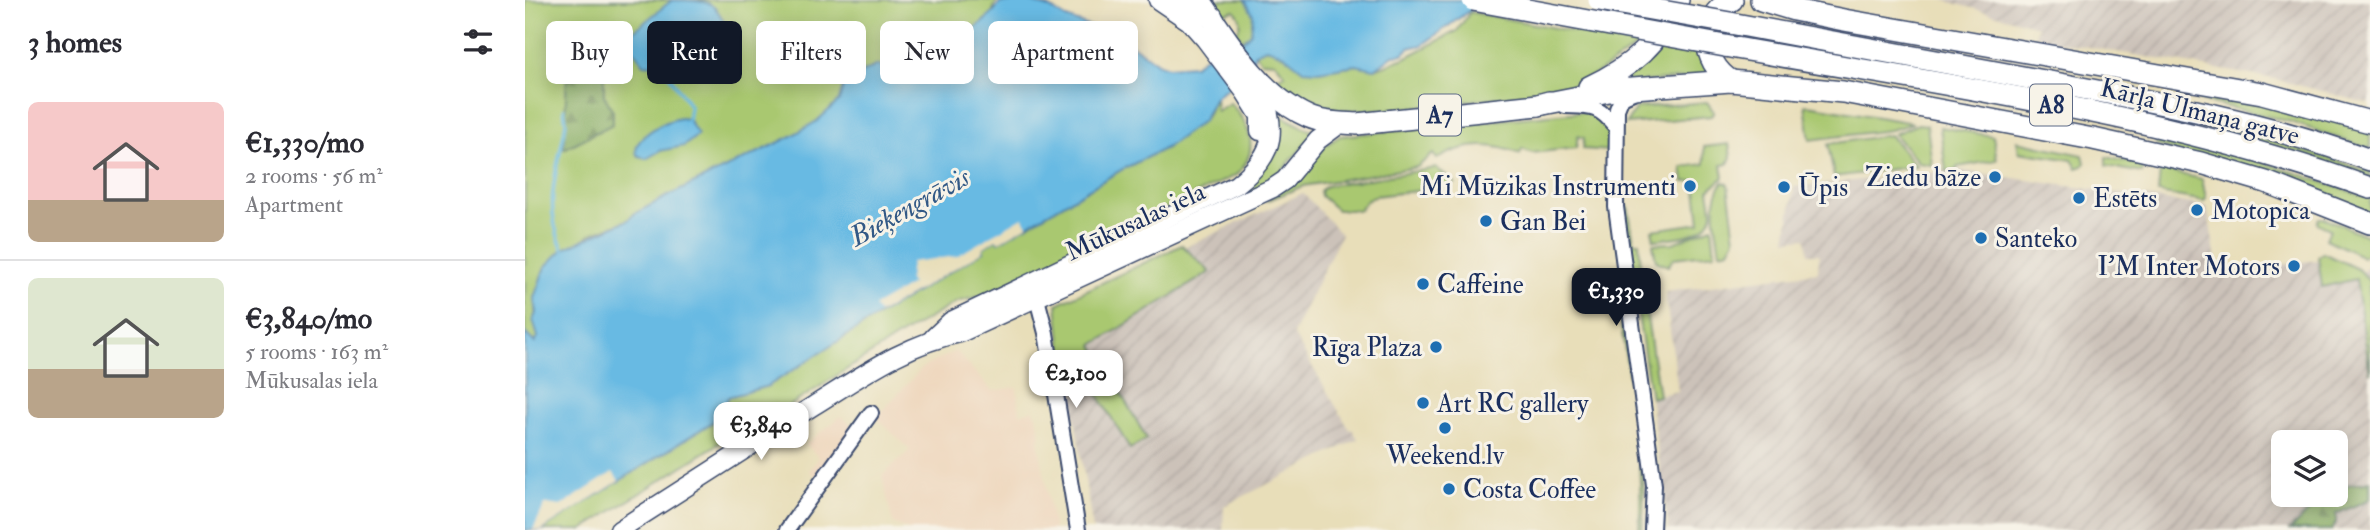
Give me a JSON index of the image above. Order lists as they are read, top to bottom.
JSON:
{
  "streets": {
    "highway": [
      "A8",
      "Kārļa Ulmaņa gatve",
      "A7",
      "Mūkusalas iela"
    ]
  },
  "water": ["Bieķengrāvis"],
  "places": [
    "Ziedu bāze",
    "Mi Mūzikas Instrumenti",
    "Ūpis",
    "Estēts",
    "Motopica",
    "Gan Bei",
    "Santeko",
    "I'M Inter Motors",
    "Caffeine",
    "Rīga Plaza",
    "Art RC gallery",
    "Weekend.lv",
    "Costa Coffee"
  ],
  "page": {
    "heading": "3 homes",
    "chip": [
      "Buy",
      "Rent",
      "Filters",
      "New",
      "Apartment"
    ],
    "list": [
      {
        "name": "€1,330/mo",
        "note": "2 rooms · 56 m² · Apartment"
      },
      {
        "name": "€3,840/mo",
        "note": "5 rooms · 163 m² · Mūkusalas iela"
      }
    ],
    "price": ["€1,330", "€2,100", "€3,840"]
  }
}
